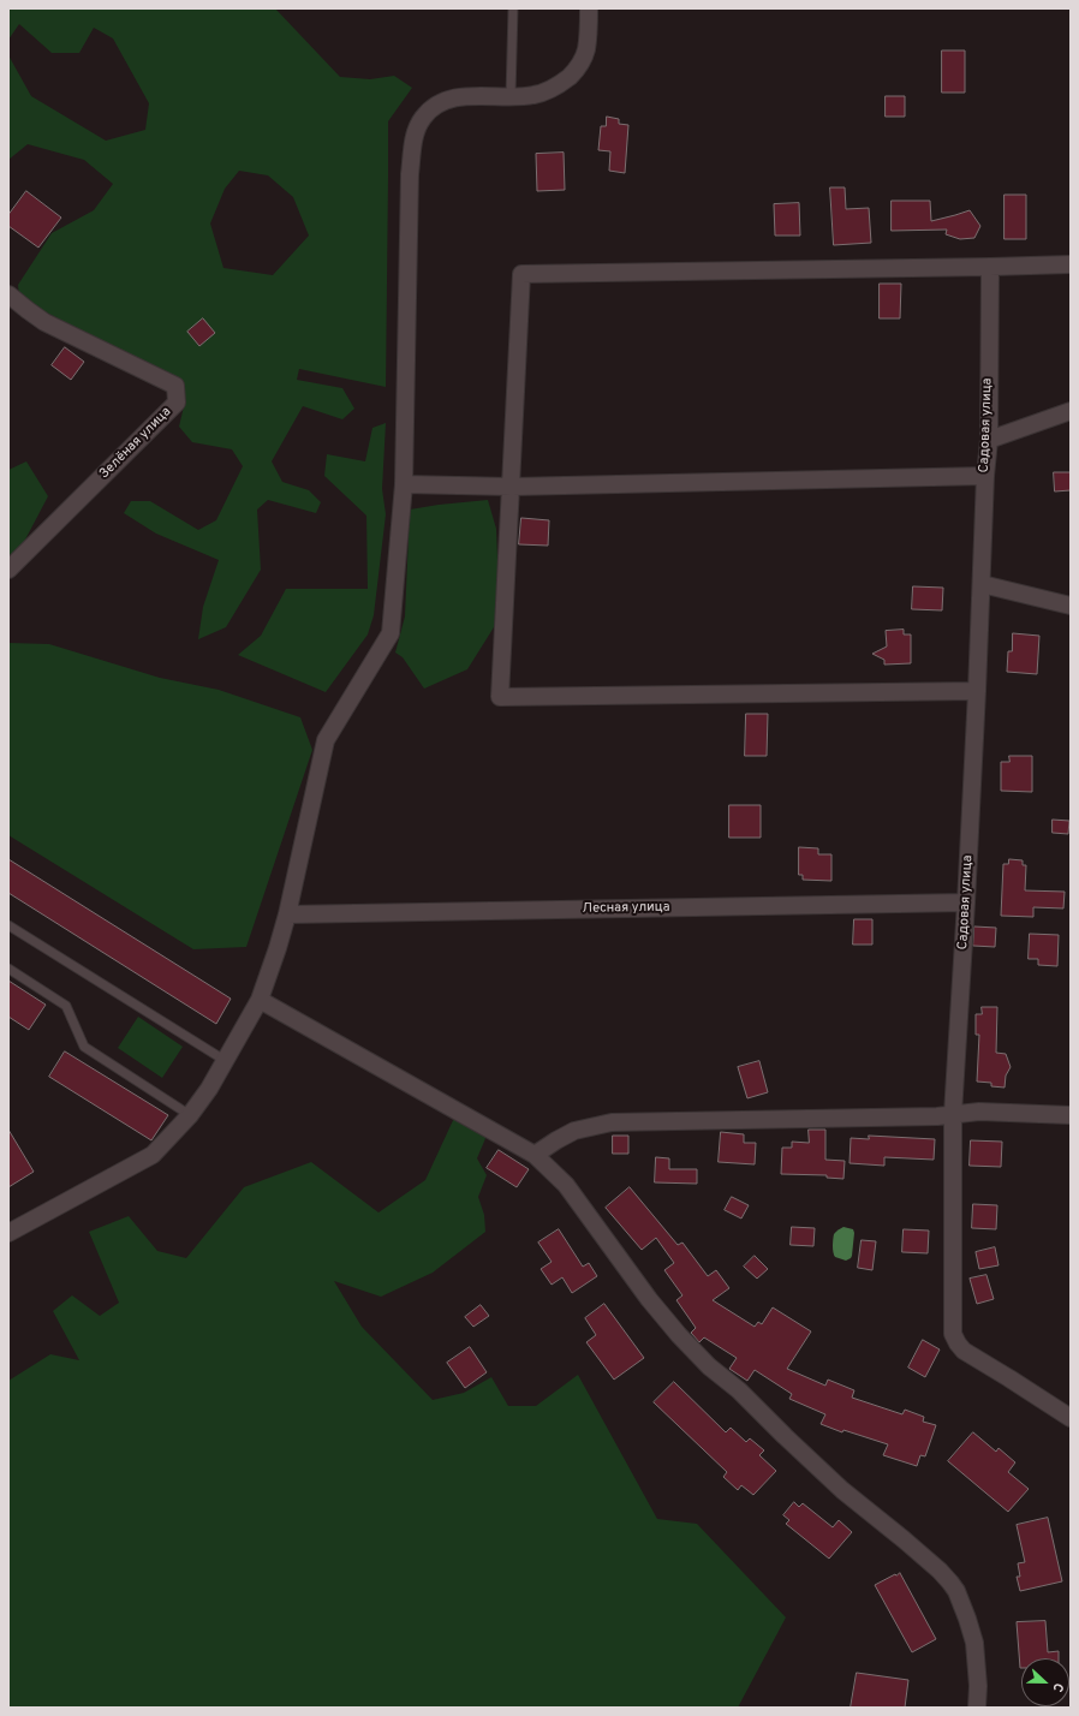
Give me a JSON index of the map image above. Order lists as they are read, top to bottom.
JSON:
{
  "streets": {
    "street": ["Садовая улица", "Зелёная улица", "Лесная улица"]
  },
  "crossings": [
    ["Садовая улица", "Лесная улица"]
  ],
  "north": "right"
}
